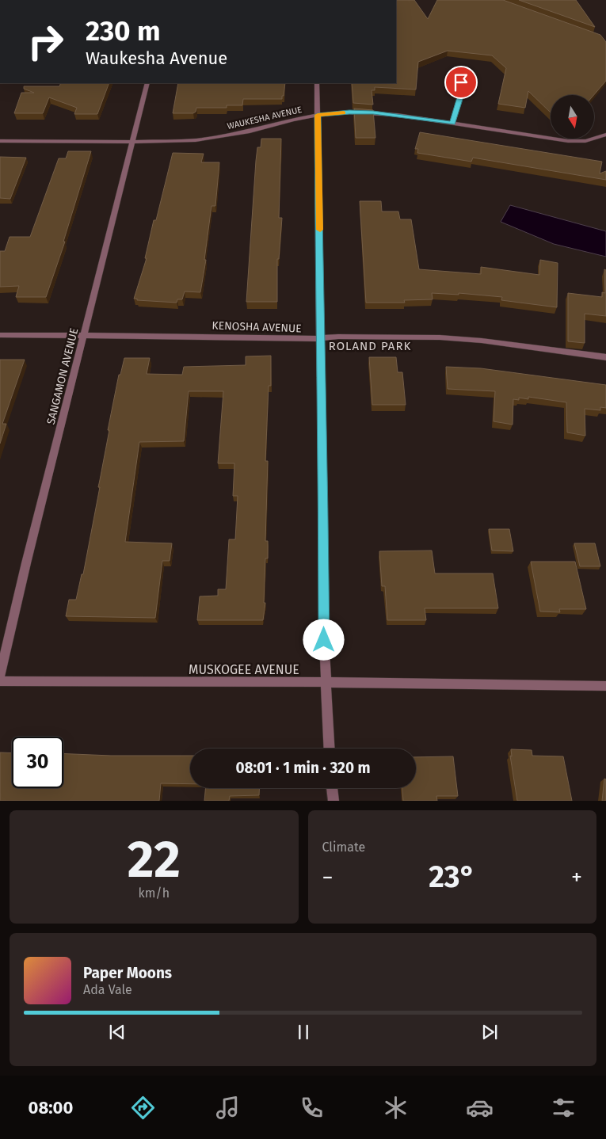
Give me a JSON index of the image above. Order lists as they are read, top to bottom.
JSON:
{
  "streets": {
    "street": [
      "WAUKESHA AVENUE",
      "KENOSHA AVENUE",
      "SANGAMON AVENUE",
      "MUSKOGEE AVENUE"
    ]
  },
  "crossings": [
    ["WAUKESHA AVENUE", "SANGAMON AVENUE"],
    ["KENOSHA AVENUE", "SANGAMON AVENUE"]
  ],
  "districts": ["ROLAND PARK"],
  "north": "bottom",
  "page": {
    "turn": ["230 m", "Waukesha Avenue"],
    "limit": "30",
    "trip": "08:01 · 1 min · 320 m",
    "tile": [
      ["22", "km/h"],
      "Climate"
    ],
    "heat": ["−", "23°", "+"],
    "song": ["Paper Moons", "Ada Vale"],
    "tabs": "08:00"
  }
}
